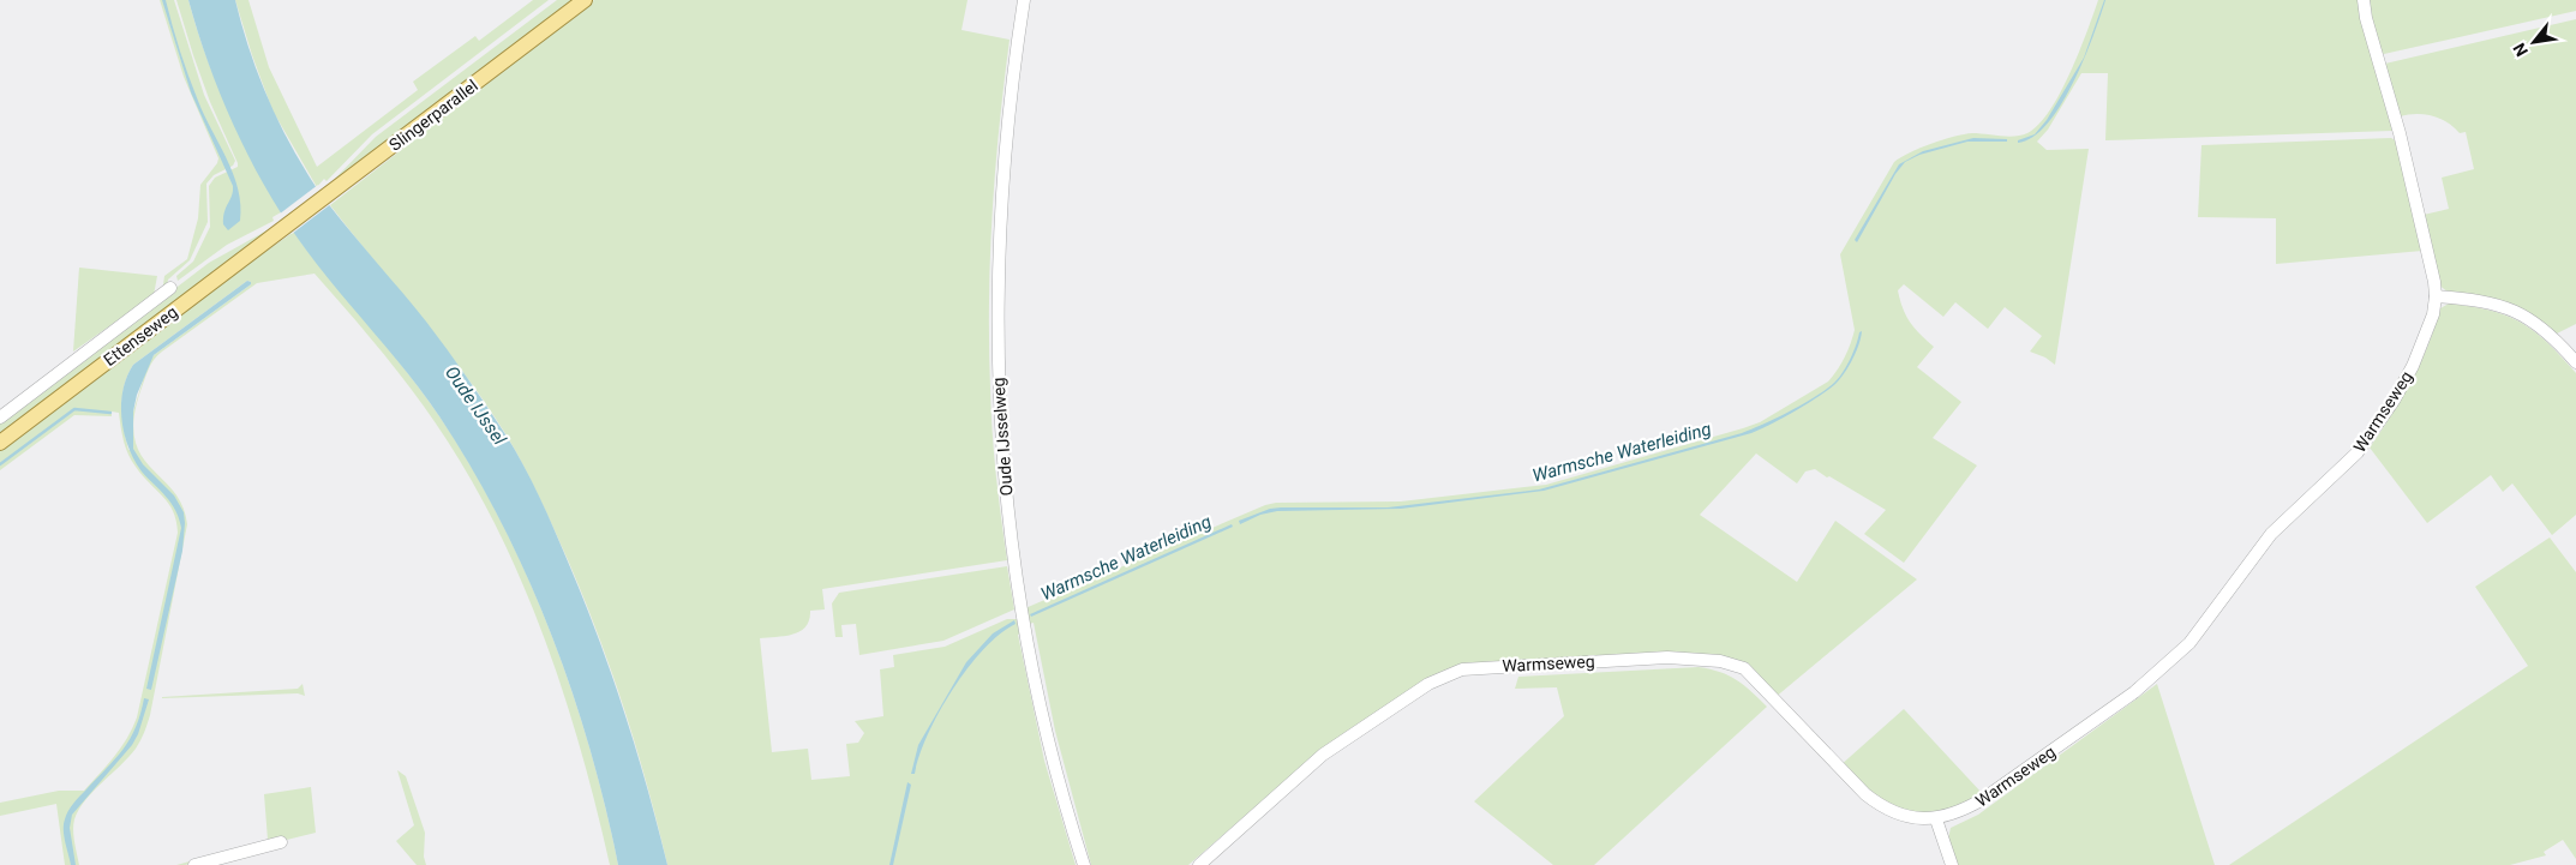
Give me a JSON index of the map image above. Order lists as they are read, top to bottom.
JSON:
{
  "streets": {
    "main road": ["Slingerparallel", "Ettenseweg"],
    "street": ["Warmseweg", "Oude IJsselweg"]
  },
  "crossings": [
    ["Slingerparallel", "Ettenseweg"]
  ],
  "water": ["Oude IJssel", "Warmsche Waterleiding"],
  "north": "bottom left"
}
